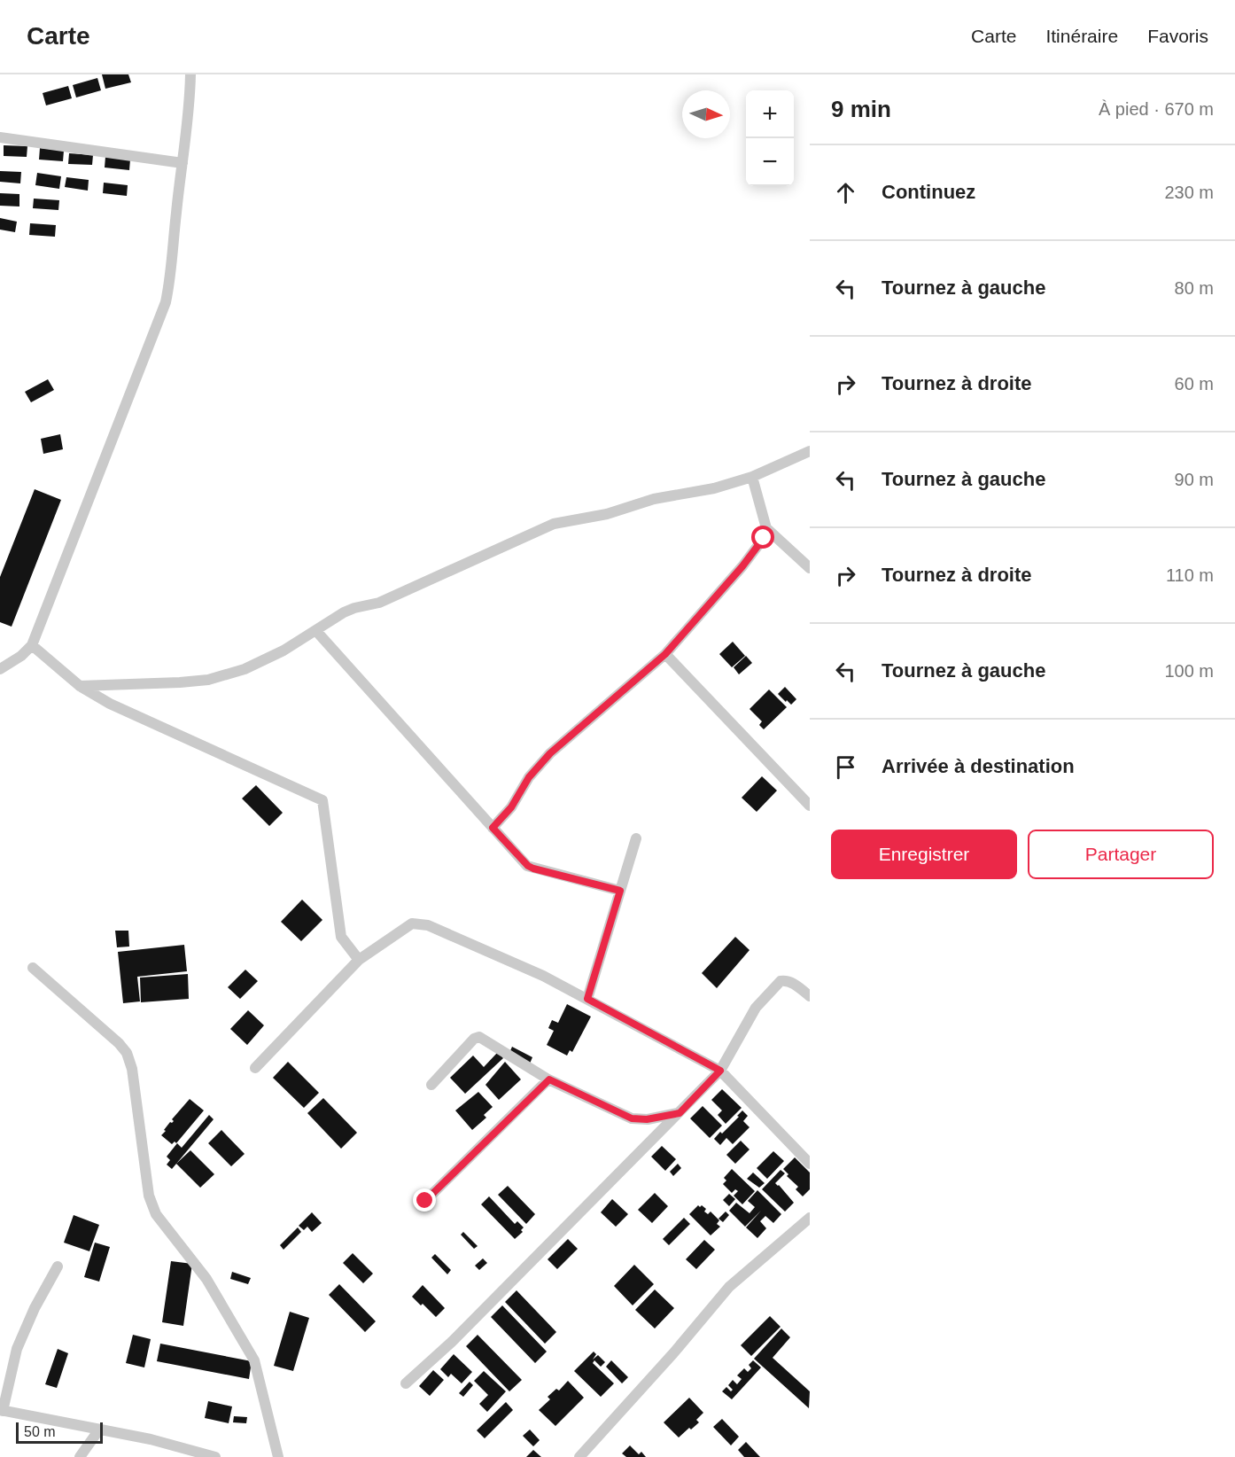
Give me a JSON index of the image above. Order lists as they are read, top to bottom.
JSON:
{
  "scale_bar": "50 m",
  "north": "right",
  "page": {
    "header": "Carte",
    "nav": ["Carte", "Itinéraire", "Favoris"],
    "heading": ["9 min", "À pied · 670 m"],
    "map_buttons": ["+", "−"],
    "list": [
      ["Continuez", "230 m"],
      ["Tournez à gauche", "80 m"],
      ["Tournez à droite", "60 m"],
      ["Tournez à gauche", "90 m"],
      ["Tournez à droite", "110 m"],
      ["Tournez à gauche", "100 m"],
      "Arrivée à destination"
    ],
    "buttons": ["Enregistrer", "Partager"],
    "scale": "50 m"
  }
}
